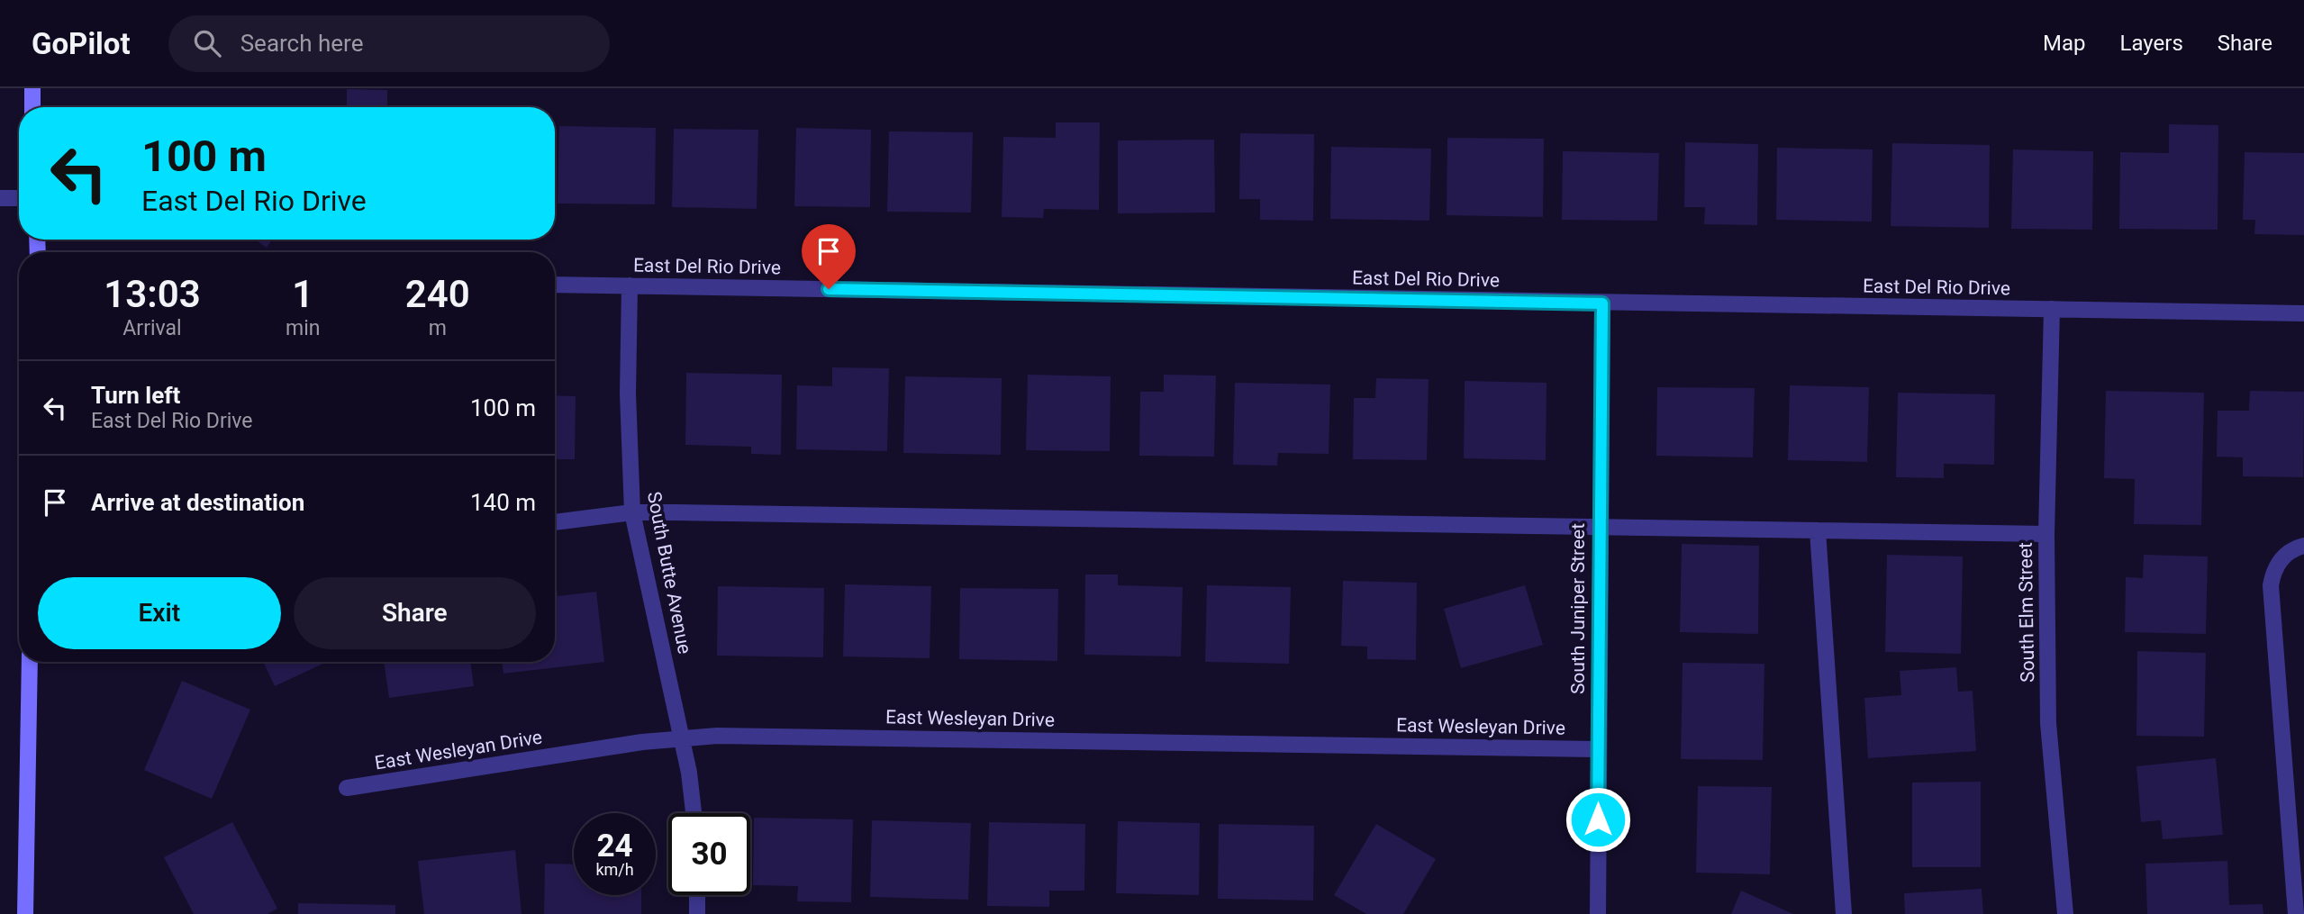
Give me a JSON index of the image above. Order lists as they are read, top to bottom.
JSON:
{
  "streets": {
    "street": [
      "East Del Rio Drive",
      "South Butte Avenue",
      "South Juniper Street",
      "South Elm Street",
      "East Wesleyan Drive"
    ]
  },
  "crossings": [
    ["East Del Rio Drive", "South Butte Avenue"],
    ["East Del Rio Drive", "South Juniper Street"],
    ["East Del Rio Drive", "South Elm Street"],
    ["South Butte Avenue", "East Wesleyan Drive"],
    ["South Juniper Street", "East Wesleyan Drive"]
  ],
  "page": {
    "header": "GoPilot",
    "search": "Search here",
    "nav": ["Map", "Layers", "Share"],
    "turn": ["100 m", "East Del Rio Drive"],
    "eta": [
      "13:03",
      "Arrival",
      "1",
      "min",
      "240",
      "m"
    ],
    "list": [
      {
        "name": "Turn left",
        "note": "East Del Rio Drive",
        "value": "100 m"
      },
      {
        "name": "Arrive at destination",
        "value": "140 m"
      }
    ],
    "buttons": ["Exit", "Share"],
    "speed": "24 km/h",
    "limit": "30"
  }
}
